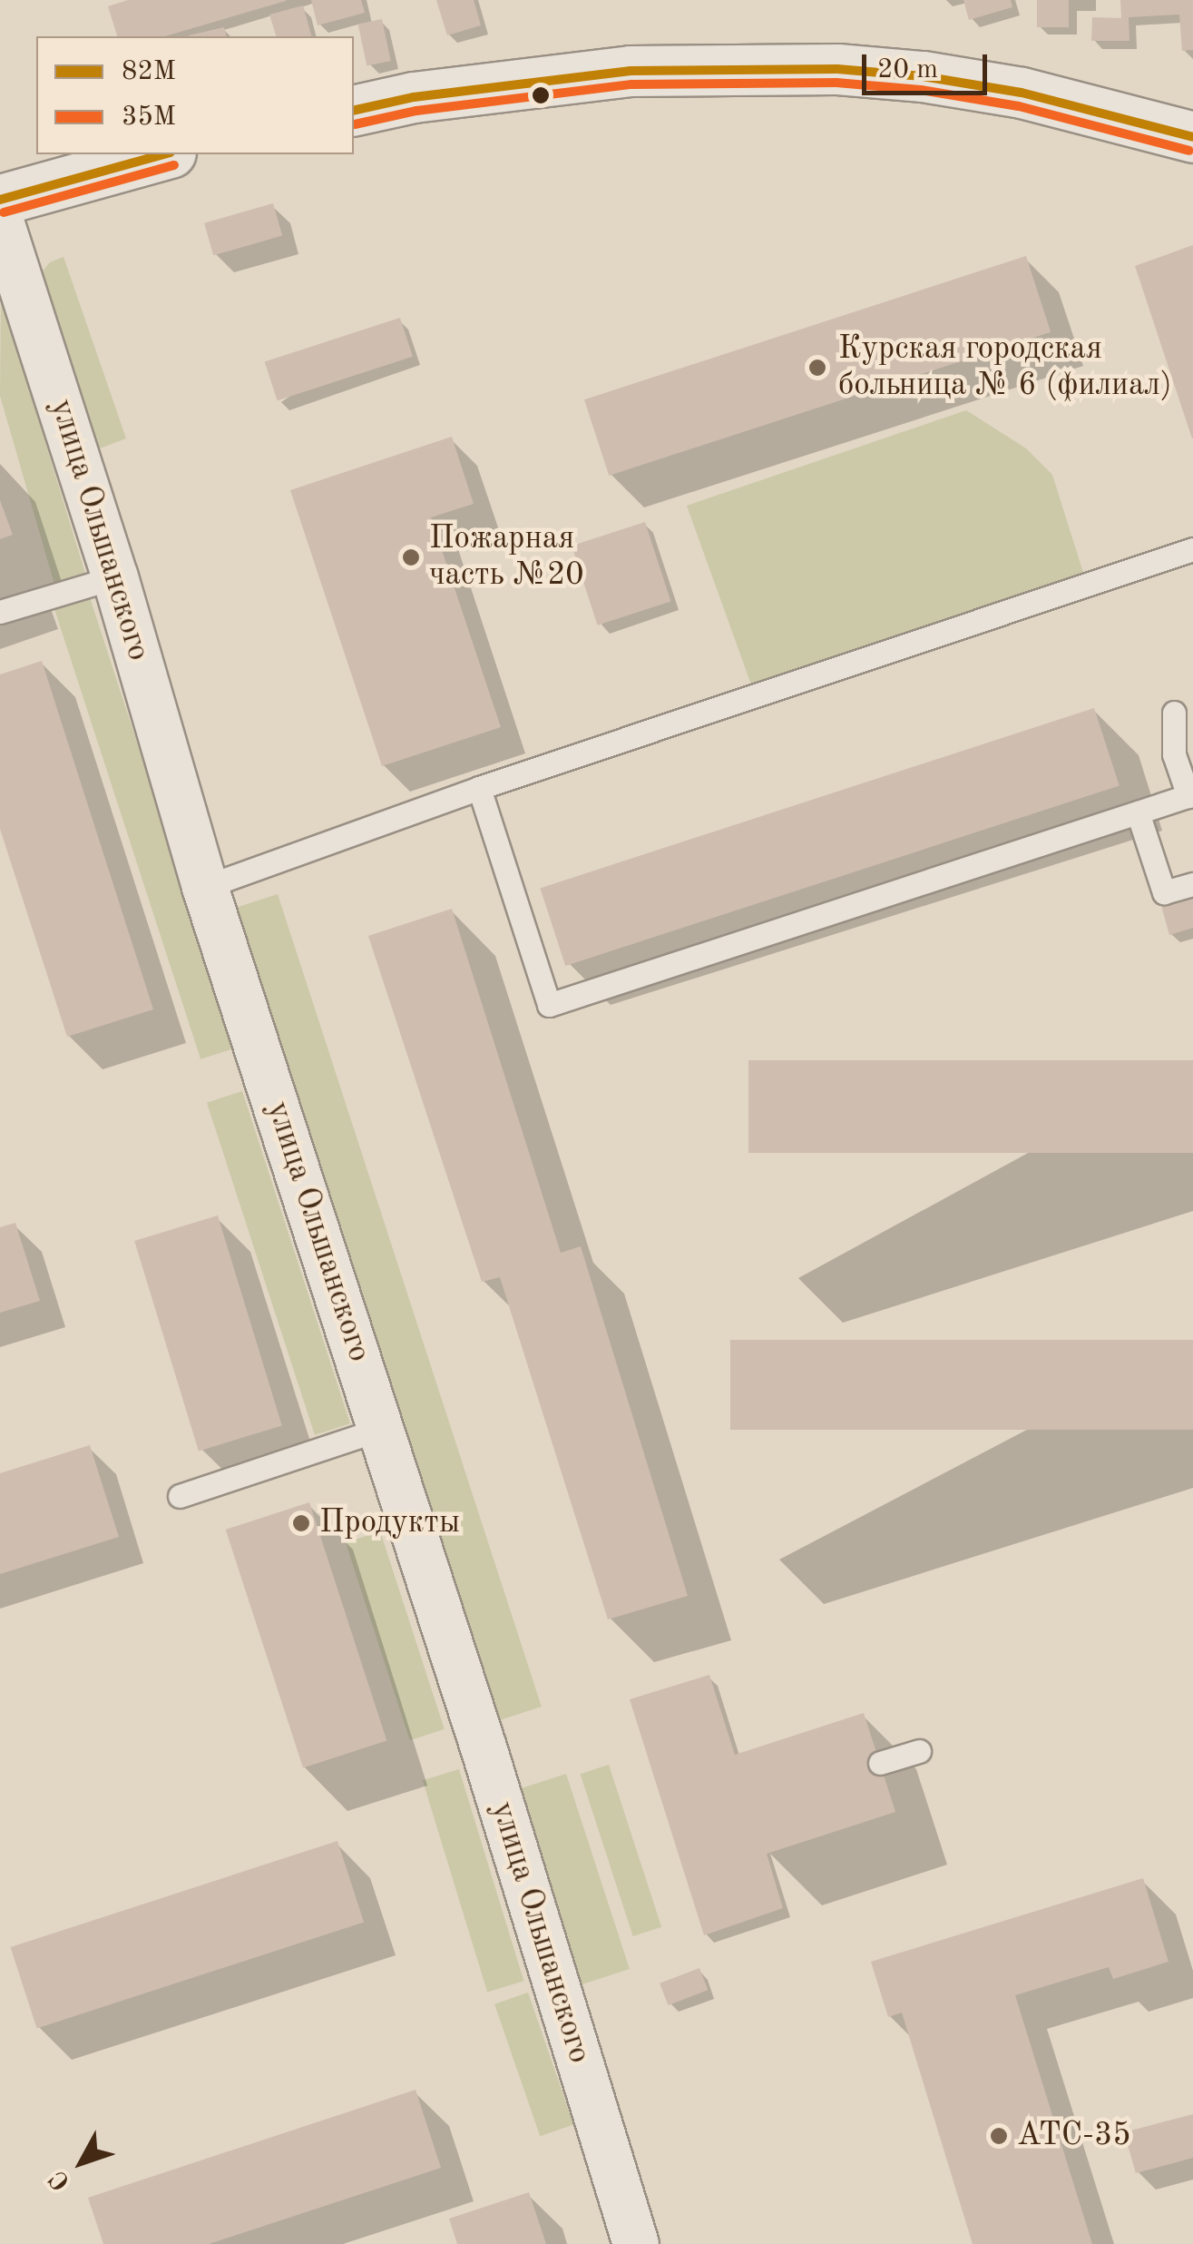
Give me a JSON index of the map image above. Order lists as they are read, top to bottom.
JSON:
{
  "streets": {
    "street": ["улица Ольшанского"]
  },
  "places": [
    "Курская городская больница № 6 (филиал)",
    "Пожарная часть №20",
    "Продукты",
    "АТС-35"
  ],
  "lines": ["transit line 82М", "transit line 35М"],
  "legend": ["82М", "35М"],
  "scale_bar": "20 m",
  "north": "bottom left"
}
